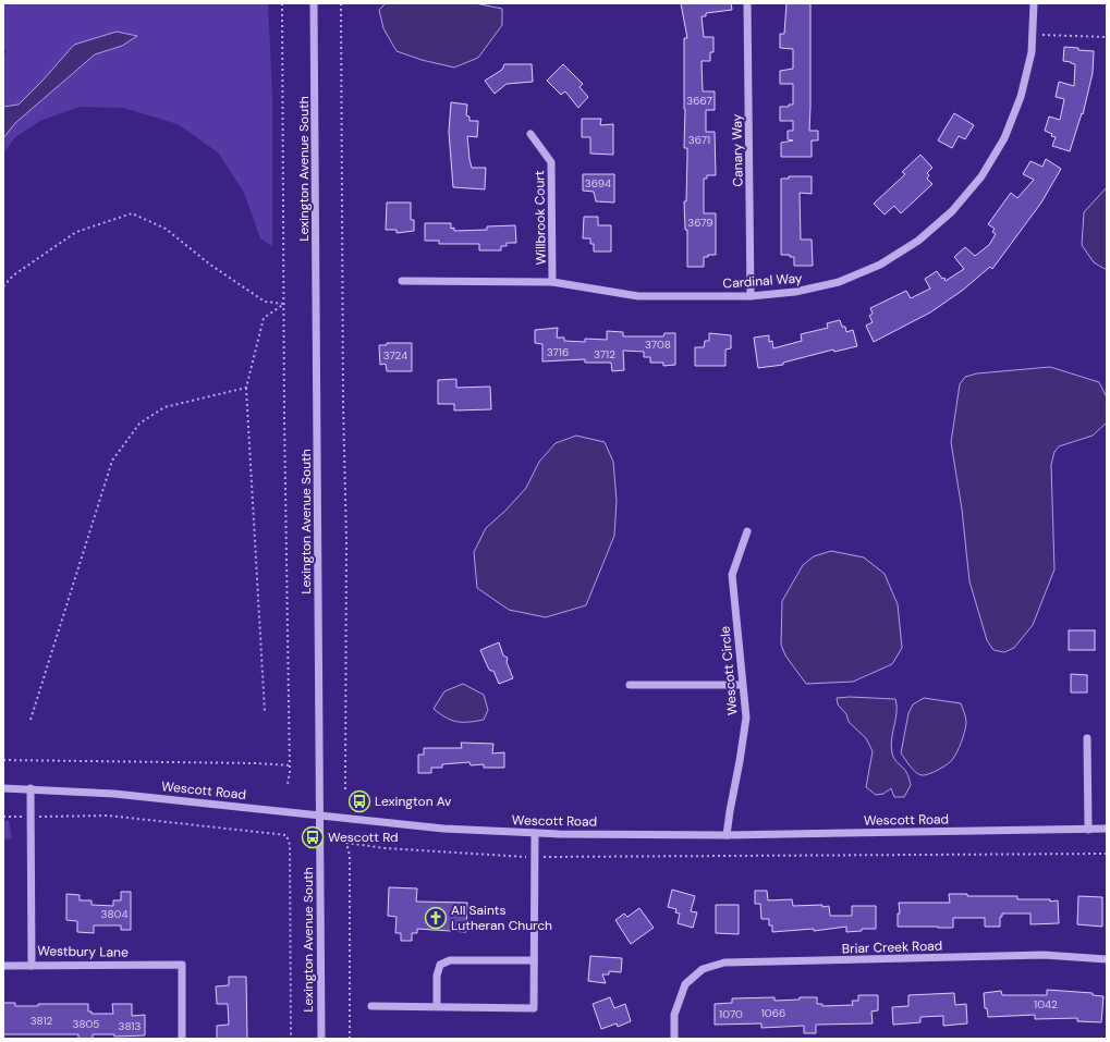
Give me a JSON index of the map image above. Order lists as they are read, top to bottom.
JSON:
{
  "streets": {
    "street": [
      "Canary Way",
      "Lexington Avenue South",
      "Willbrook Court",
      "Cardinal Way",
      "Wescott Circle",
      "Wescott Road",
      "Briar Creek Road",
      "Westbury Lane"
    ]
  },
  "crossings": [
    ["Canary Way", "Cardinal Way"],
    ["Lexington Avenue South", "Wescott Road"],
    ["Willbrook Court", "Cardinal Way"],
    ["Wescott Circle", "Wescott Road"],
    ["Wescott Road", "Westbury Lane"]
  ],
  "places": {
    "bus stop": ["Lexington Av", "Wescott Rd"],
    "church": ["All Saints Lutheran Church"]
  },
  "house_numbers": [
    "3667",
    "3671",
    "3694",
    "3679",
    "3708",
    "3716",
    "3712",
    "3724",
    "3804",
    "1042",
    "1066",
    "1070",
    "3812",
    "3805",
    "3813"
  ]
}
